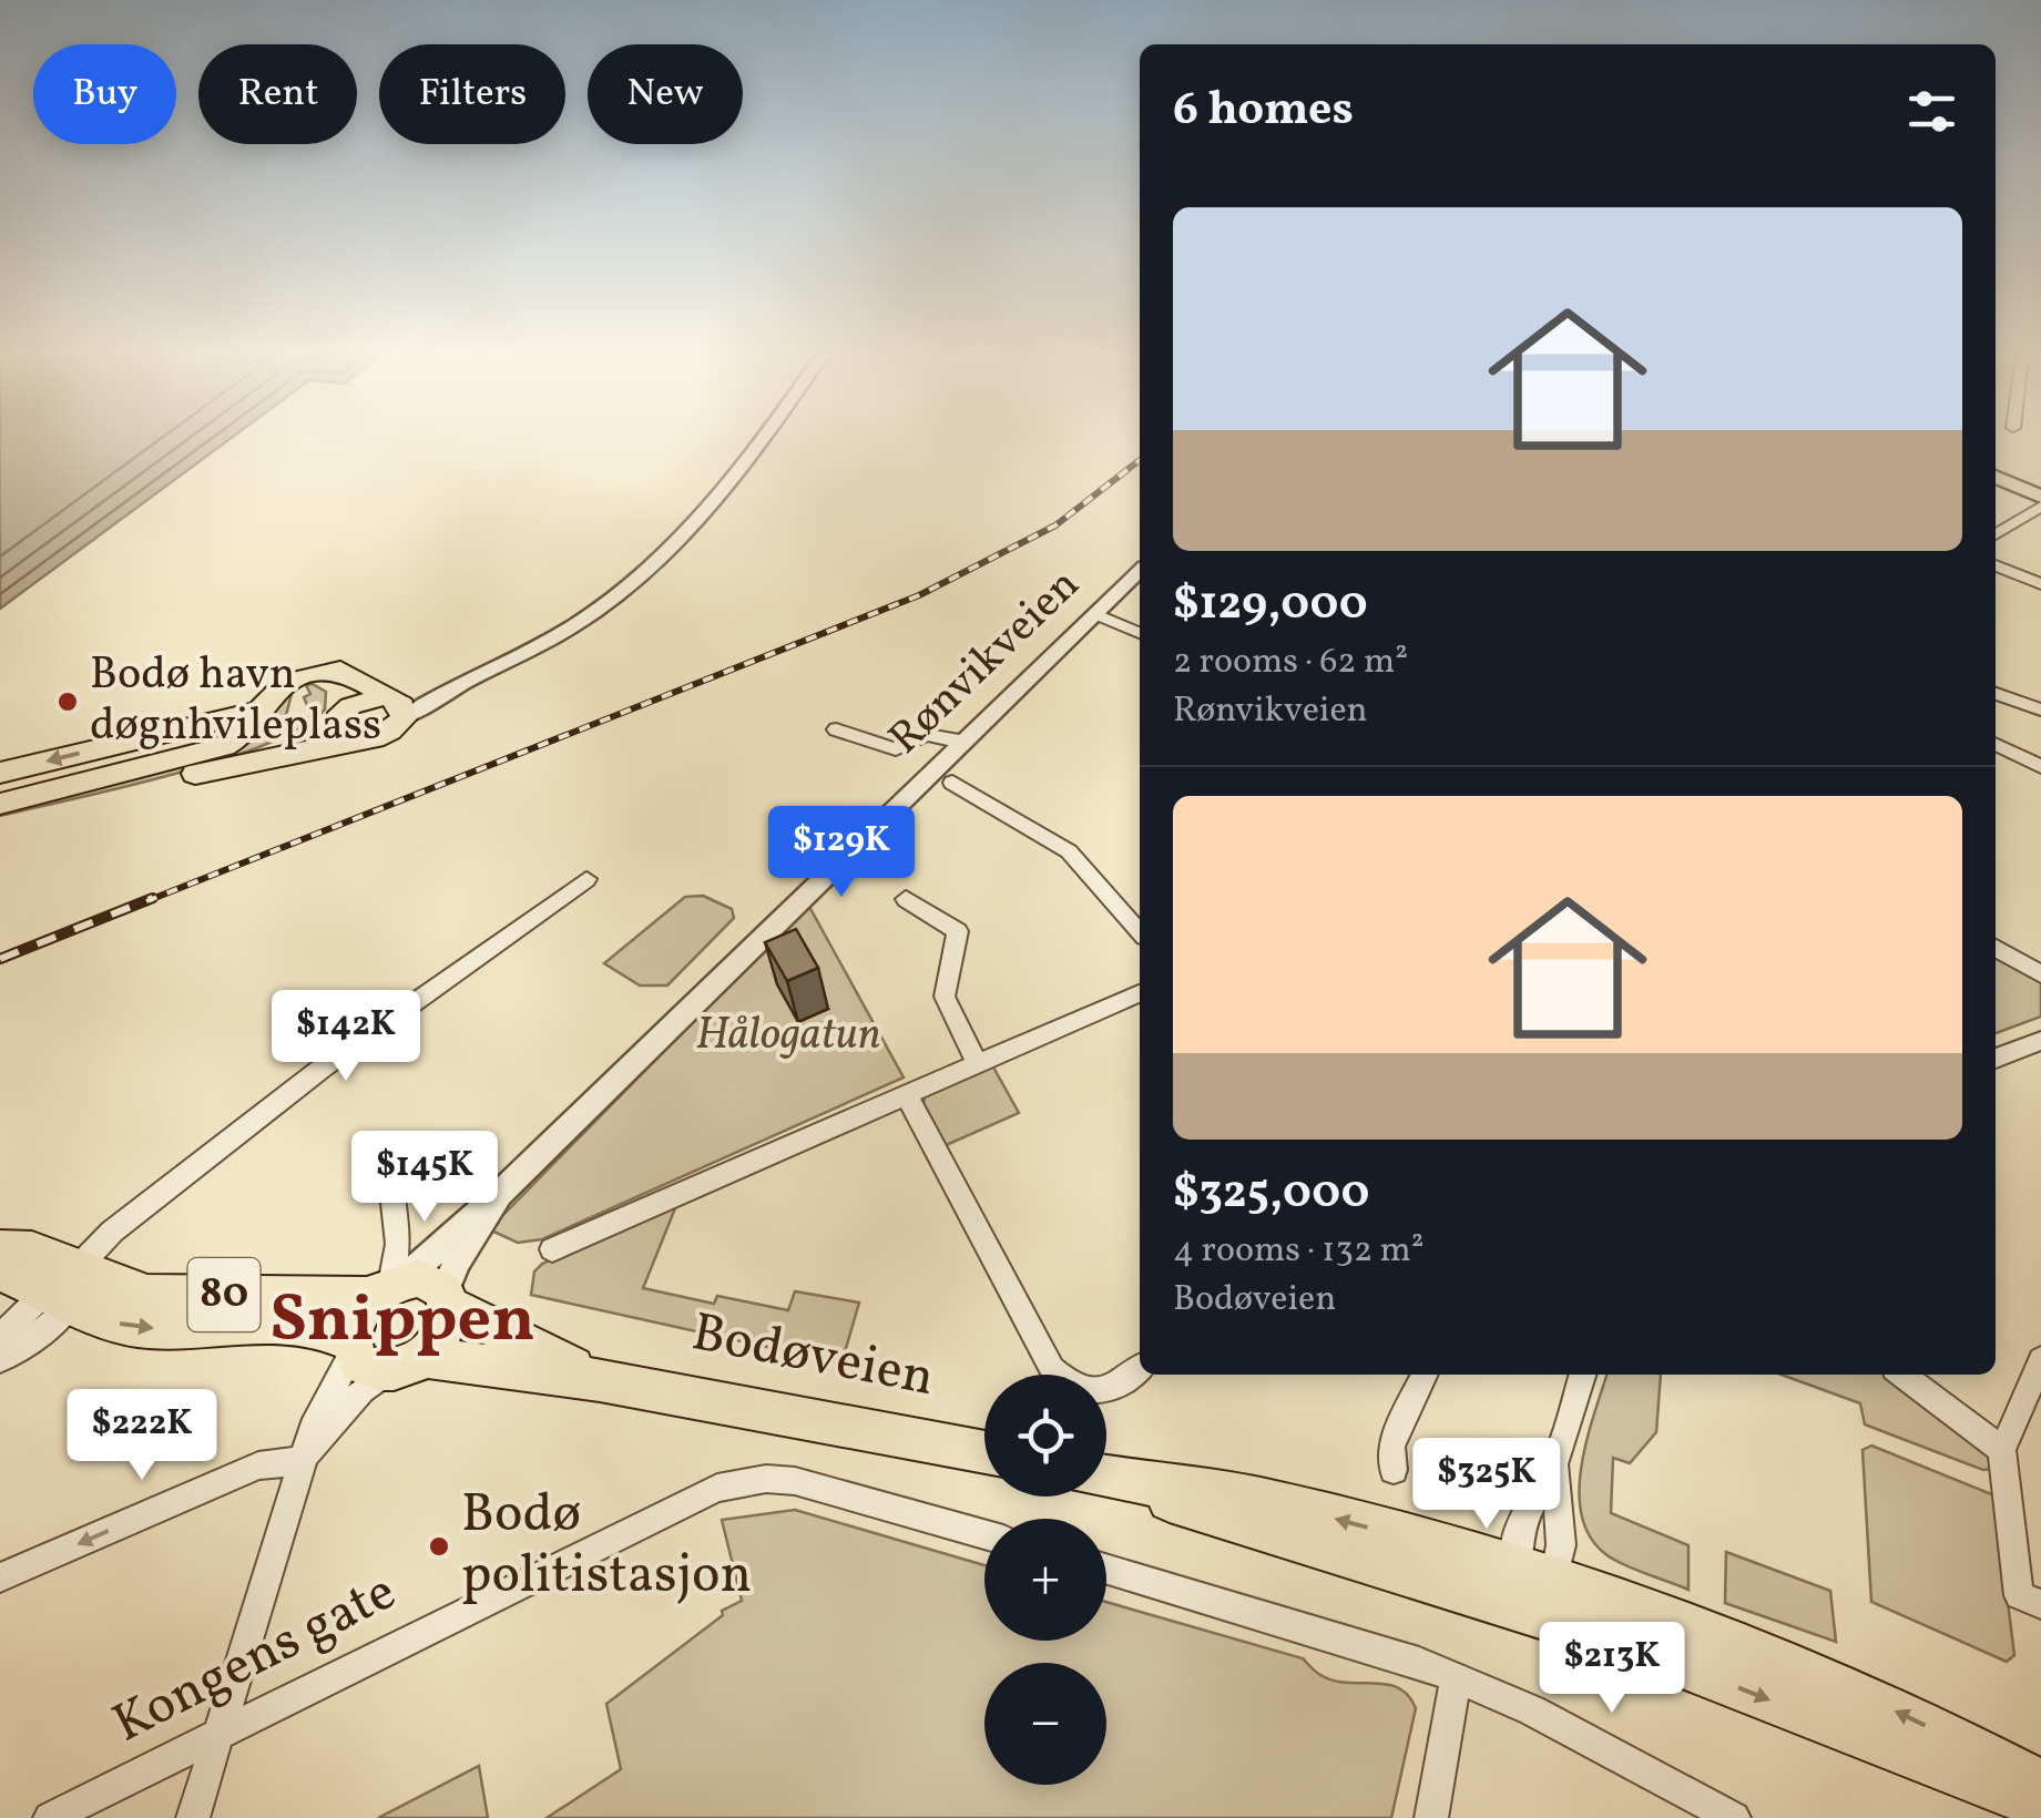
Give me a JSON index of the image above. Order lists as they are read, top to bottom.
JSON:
{
  "streets": {
    "highway": ["80", "Bodøveien"],
    "street": ["Rønvikveien", "Kongens gate"]
  },
  "crossings": [
    ["Rønvikveien", "80"],
    ["Rønvikveien", "Bodøveien"],
    ["80", "Bodøveien"]
  ],
  "districts": ["Snippen"],
  "parks": ["Hålogatun"],
  "places": ["Bodø havn døgnhvileplass", "Bodø politistasjon"],
  "page": {
    "chip": [
      "Buy",
      "Rent",
      "Filters",
      "New"
    ],
    "heading": "6 homes",
    "list": [
      {
        "name": "$129,000",
        "note": "2 rooms · 62 m² · Rønvikveien"
      },
      {
        "name": "$325,000",
        "note": "4 rooms · 132 m² · Bodøveien"
      }
    ],
    "price": [
      "$129K",
      "$142K",
      "$145K",
      "$222K",
      "$325K",
      "$213K"
    ],
    "map_buttons": ["+", "−"]
  }
}
